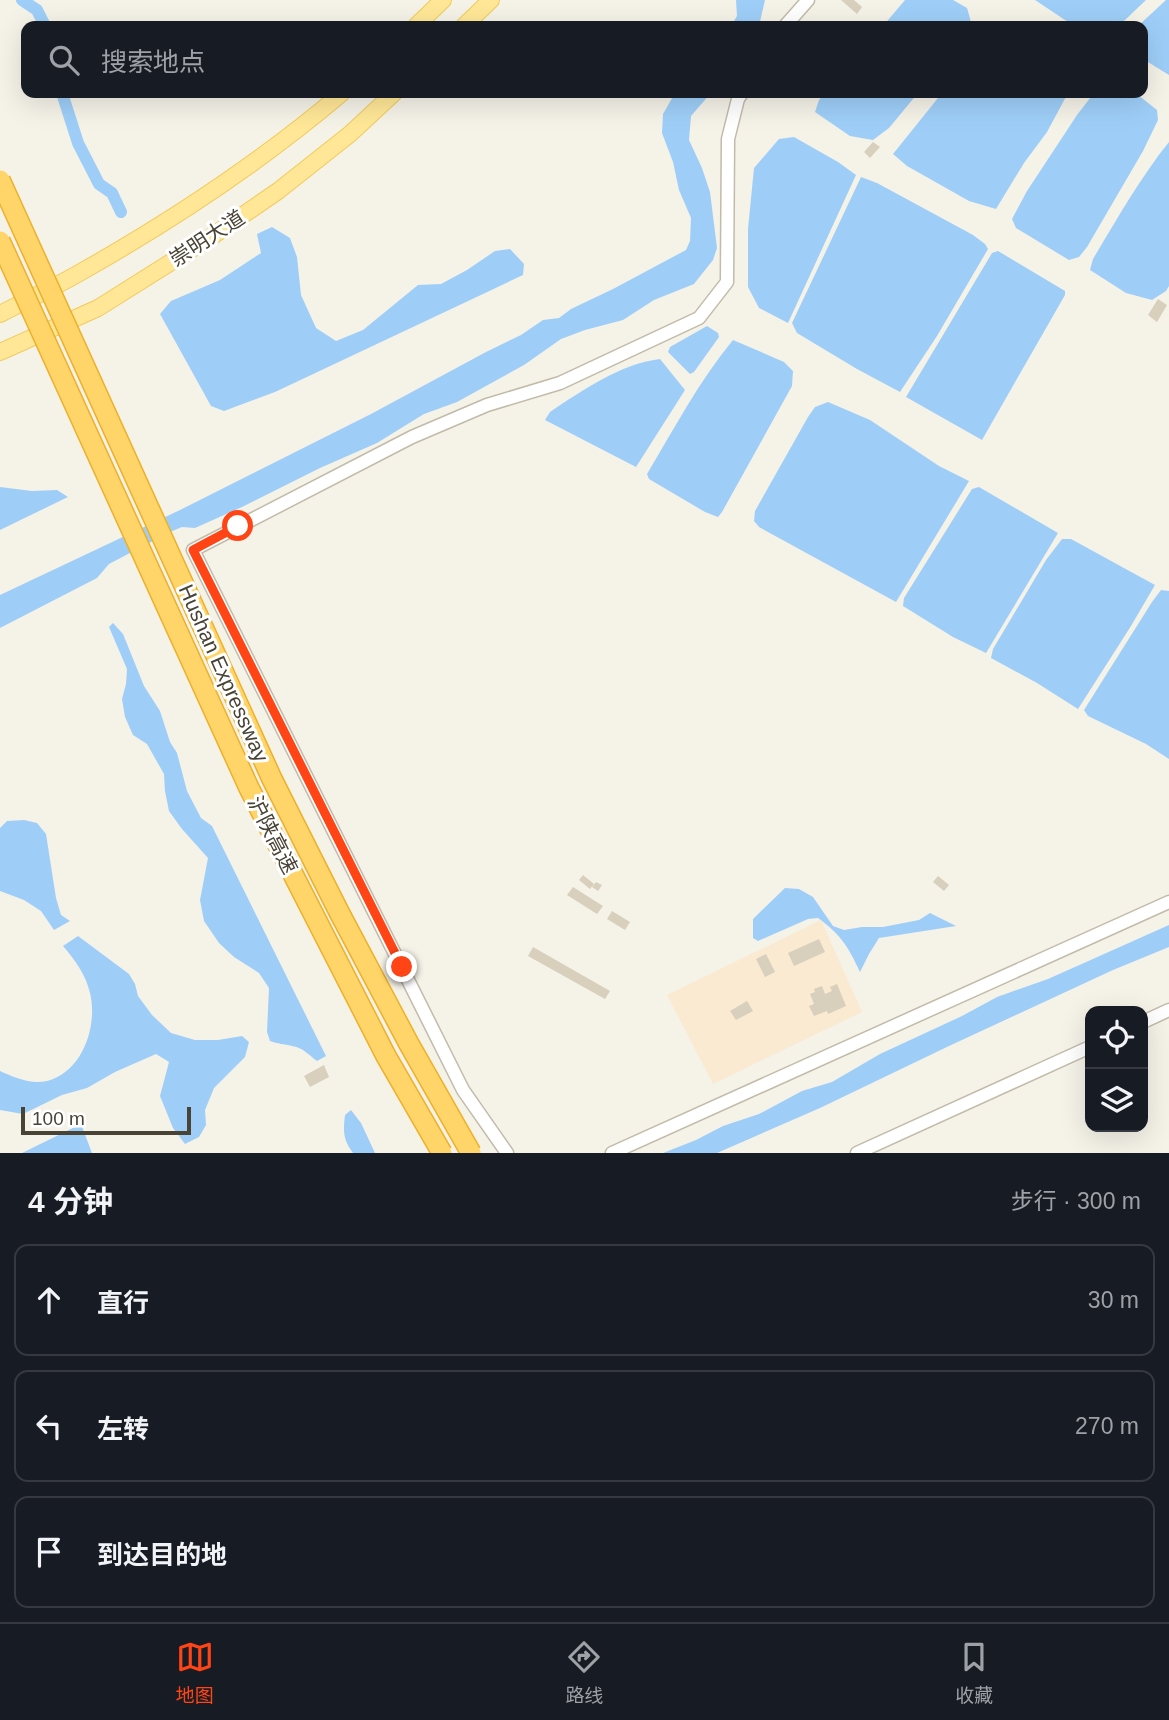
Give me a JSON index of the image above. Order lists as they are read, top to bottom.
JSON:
{
  "streets": {
    "highway": ["Hushan Expressway", "沪陕高速"],
    "main road": ["崇明大道"]
  },
  "scale_bar": "100 m",
  "page": {
    "search": "搜索地点",
    "scale": "100 m",
    "heading": ["4 分钟", "步行 · 300 m"],
    "list": [
      ["直行", "30 m"],
      ["左转", "270 m"],
      "到达目的地"
    ],
    "nav": ["地图", "路线", "收藏"]
  }
}
